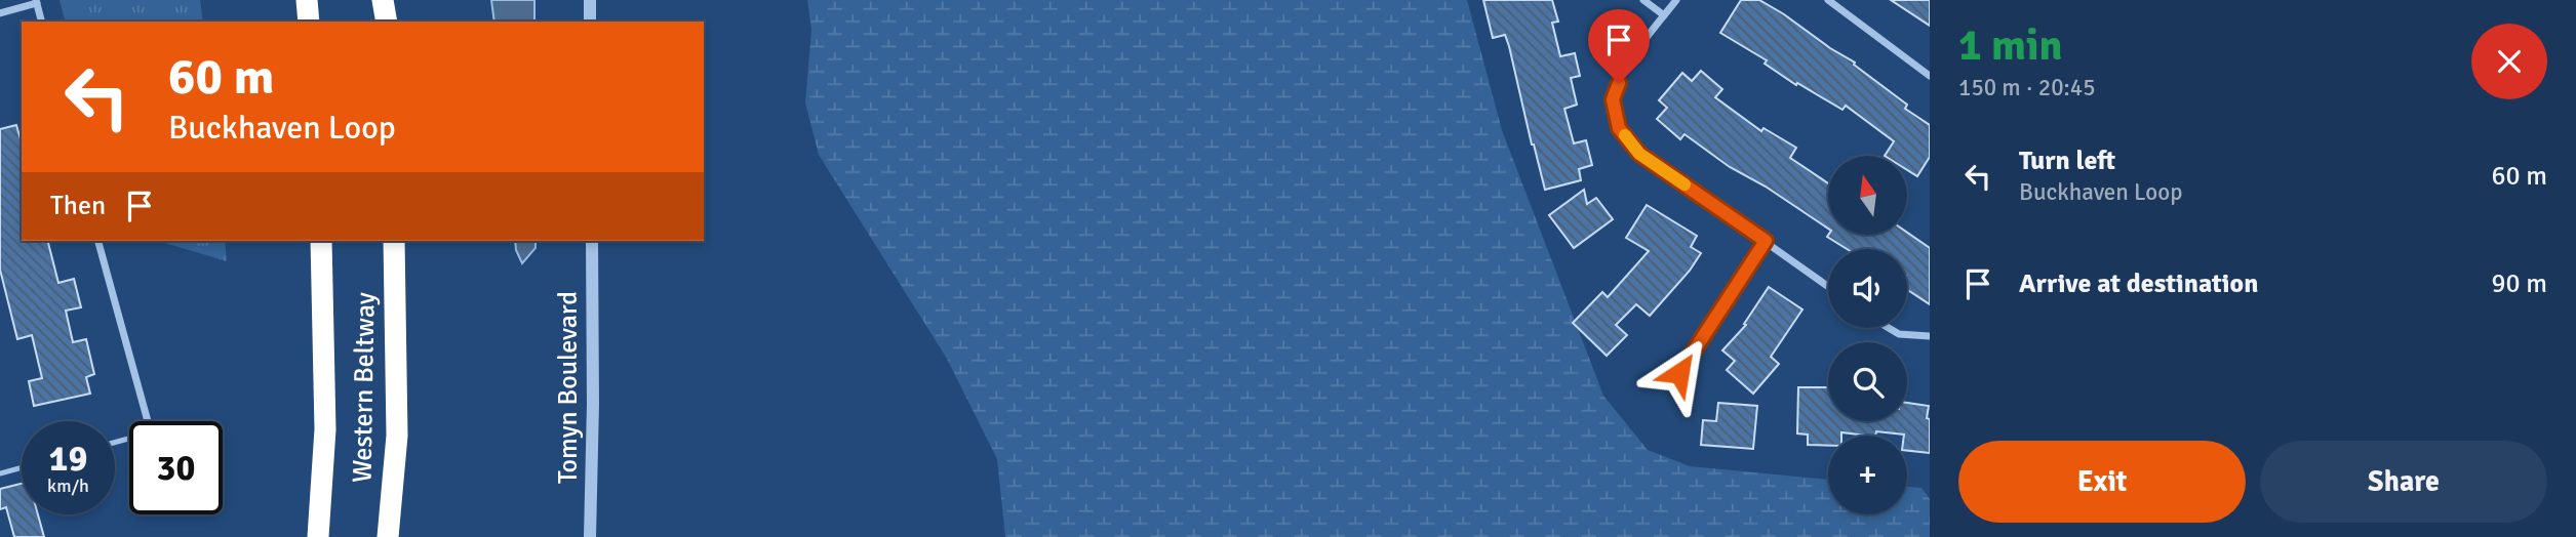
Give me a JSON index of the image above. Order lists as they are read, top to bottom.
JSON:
{
  "streets": {
    "highway": ["Western Beltway"],
    "street": ["Tomyn Boulevard"]
  },
  "north": "top",
  "page": {
    "heading": ["1 min", "150 m · 20:45"],
    "turn": ["60 m", "Buckhaven Loop"],
    "list": [
      {
        "name": "Turn left",
        "note": "Buckhaven Loop",
        "value": "60 m"
      },
      {
        "name": "Arrive at destination",
        "value": "90 m"
      }
    ],
    "map_buttons": "+",
    "then": "Then",
    "speed": "19 km/h",
    "limit": "30",
    "buttons": ["Exit", "Share"]
  }
}
